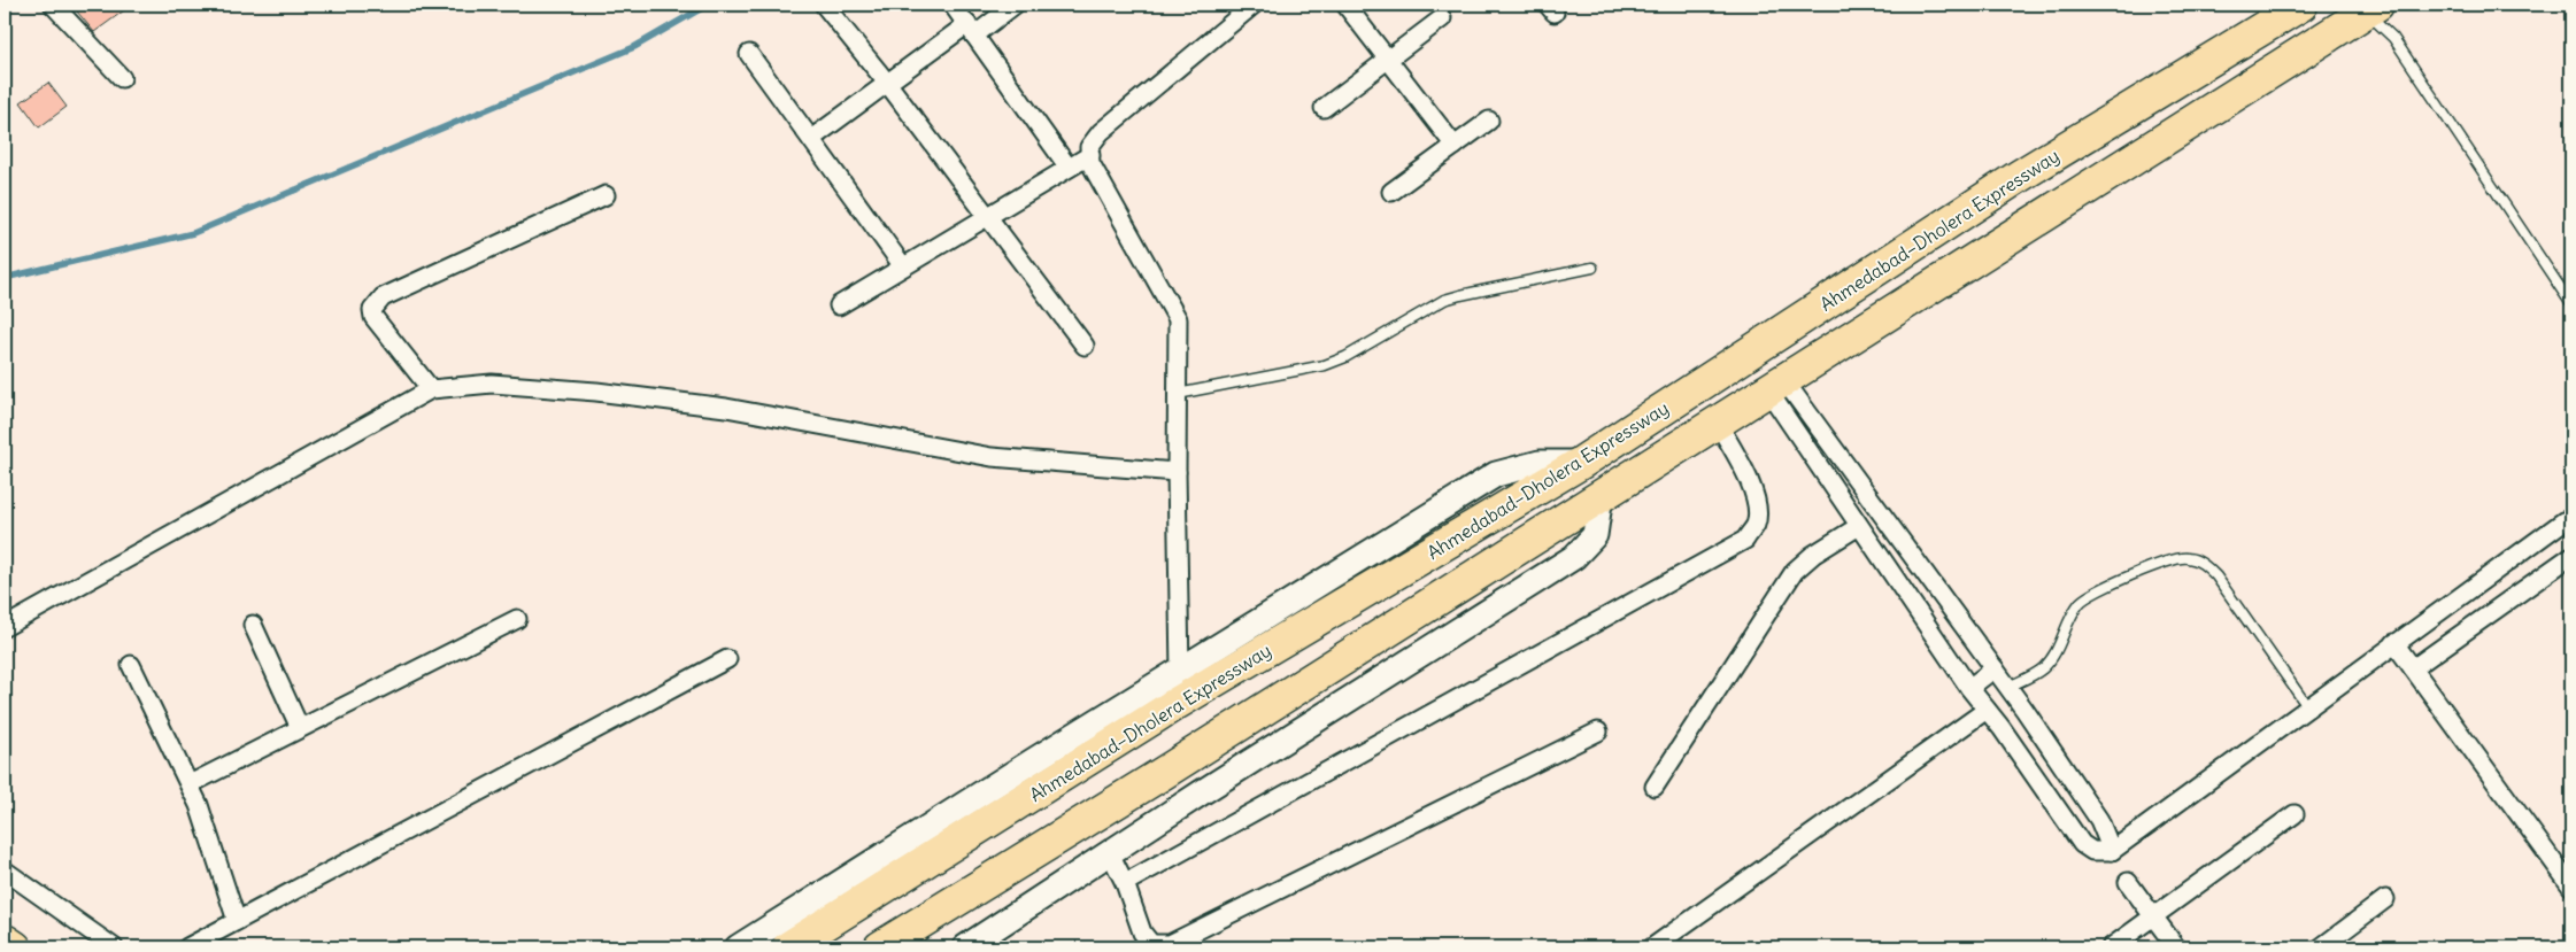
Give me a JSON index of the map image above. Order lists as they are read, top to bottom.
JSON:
{
  "streets": {
    "highway": ["Ahmedabad–Dholera Expressway"]
  }
}
